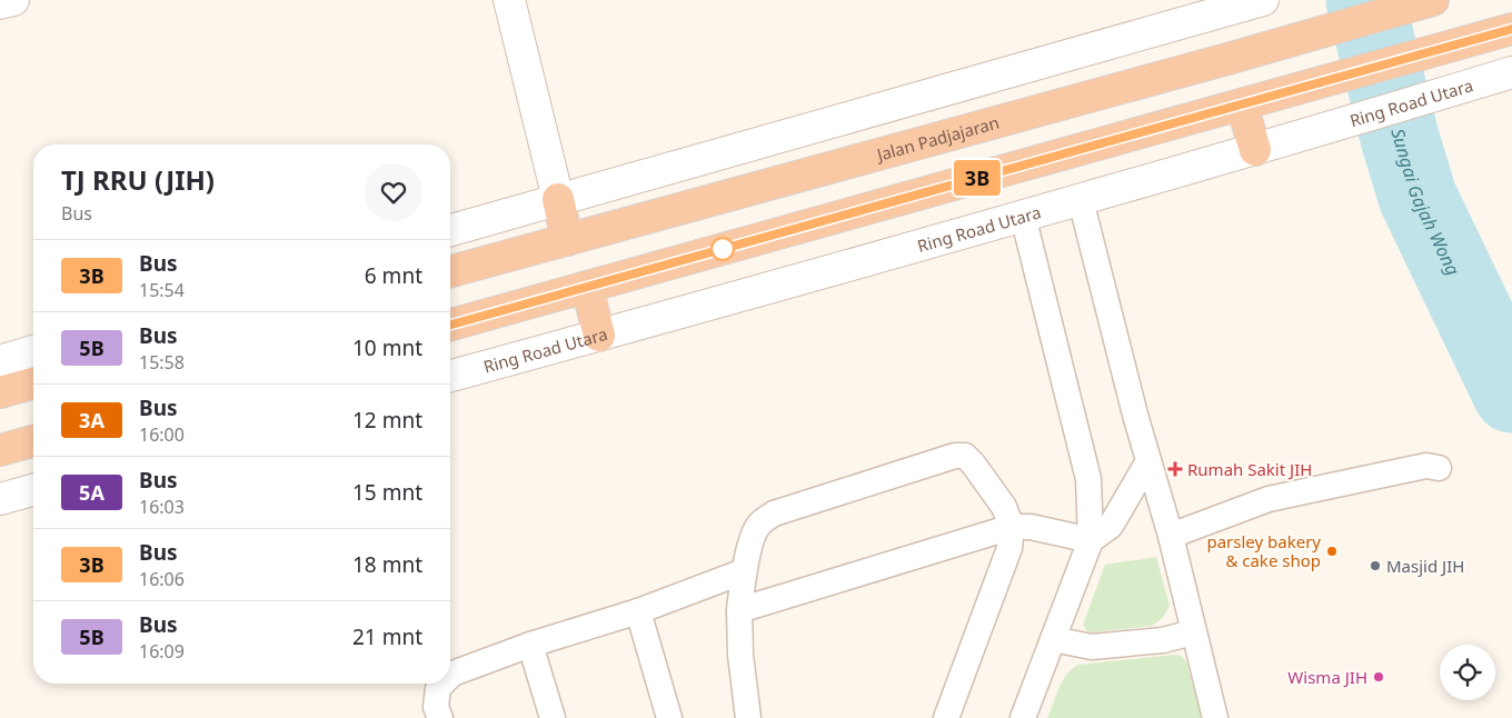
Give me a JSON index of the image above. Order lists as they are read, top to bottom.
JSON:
{
  "streets": {
    "highway": ["Jalan Padjajaran"],
    "street": ["Ring Road Utara"]
  },
  "water": ["Sungai Gajah Wong"],
  "places": {
    "health": ["Rumah Sakit JIH"],
    "other": ["parsley bakery & cake shop", "Masjid JIH", "Wisma JIH"]
  },
  "lines": ["bus line 3B"],
  "page": {
    "on_map": "3B",
    "heading": ["TJ RRU (JIH)", "Bus"],
    "list": [
      {
        "mark": "3B",
        "name": "Bus",
        "note": "15:54",
        "value": "6 mnt"
      },
      {
        "mark": "5B",
        "name": "Bus",
        "note": "15:58",
        "value": "10 mnt"
      },
      {
        "mark": "3A",
        "name": "Bus",
        "note": "16:00",
        "value": "12 mnt"
      },
      {
        "mark": "5A",
        "name": "Bus",
        "note": "16:03",
        "value": "15 mnt"
      },
      {
        "mark": "3B",
        "name": "Bus",
        "note": "16:06",
        "value": "18 mnt"
      },
      {
        "mark": "5B",
        "name": "Bus",
        "note": "16:09",
        "value": "21 mnt"
      }
    ]
  }
}
